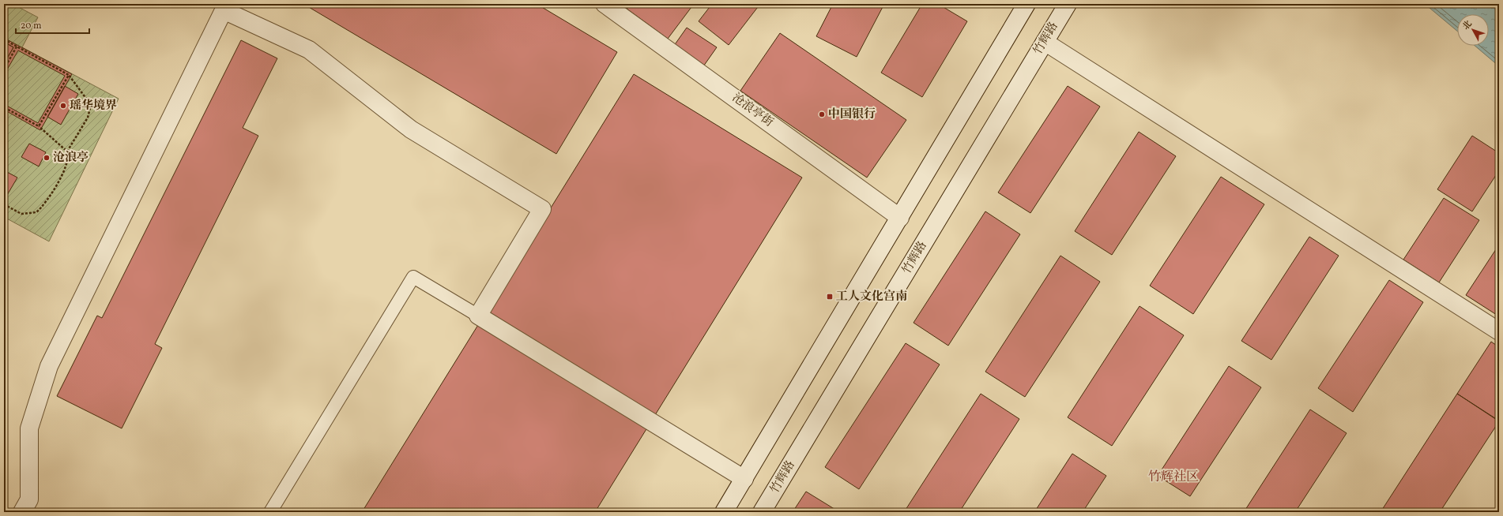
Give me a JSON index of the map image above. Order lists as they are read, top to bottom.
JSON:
{
  "streets": {
    "street": ["竹辉路", "沧浪亭街"]
  },
  "districts": ["竹辉社区"],
  "places": {
    "other": ["瑶华境界", "中国银行", "沧浪亭"],
    "transit": ["工人文化宫南"]
  },
  "scale_bar": "20 m",
  "north": "top left"
}
